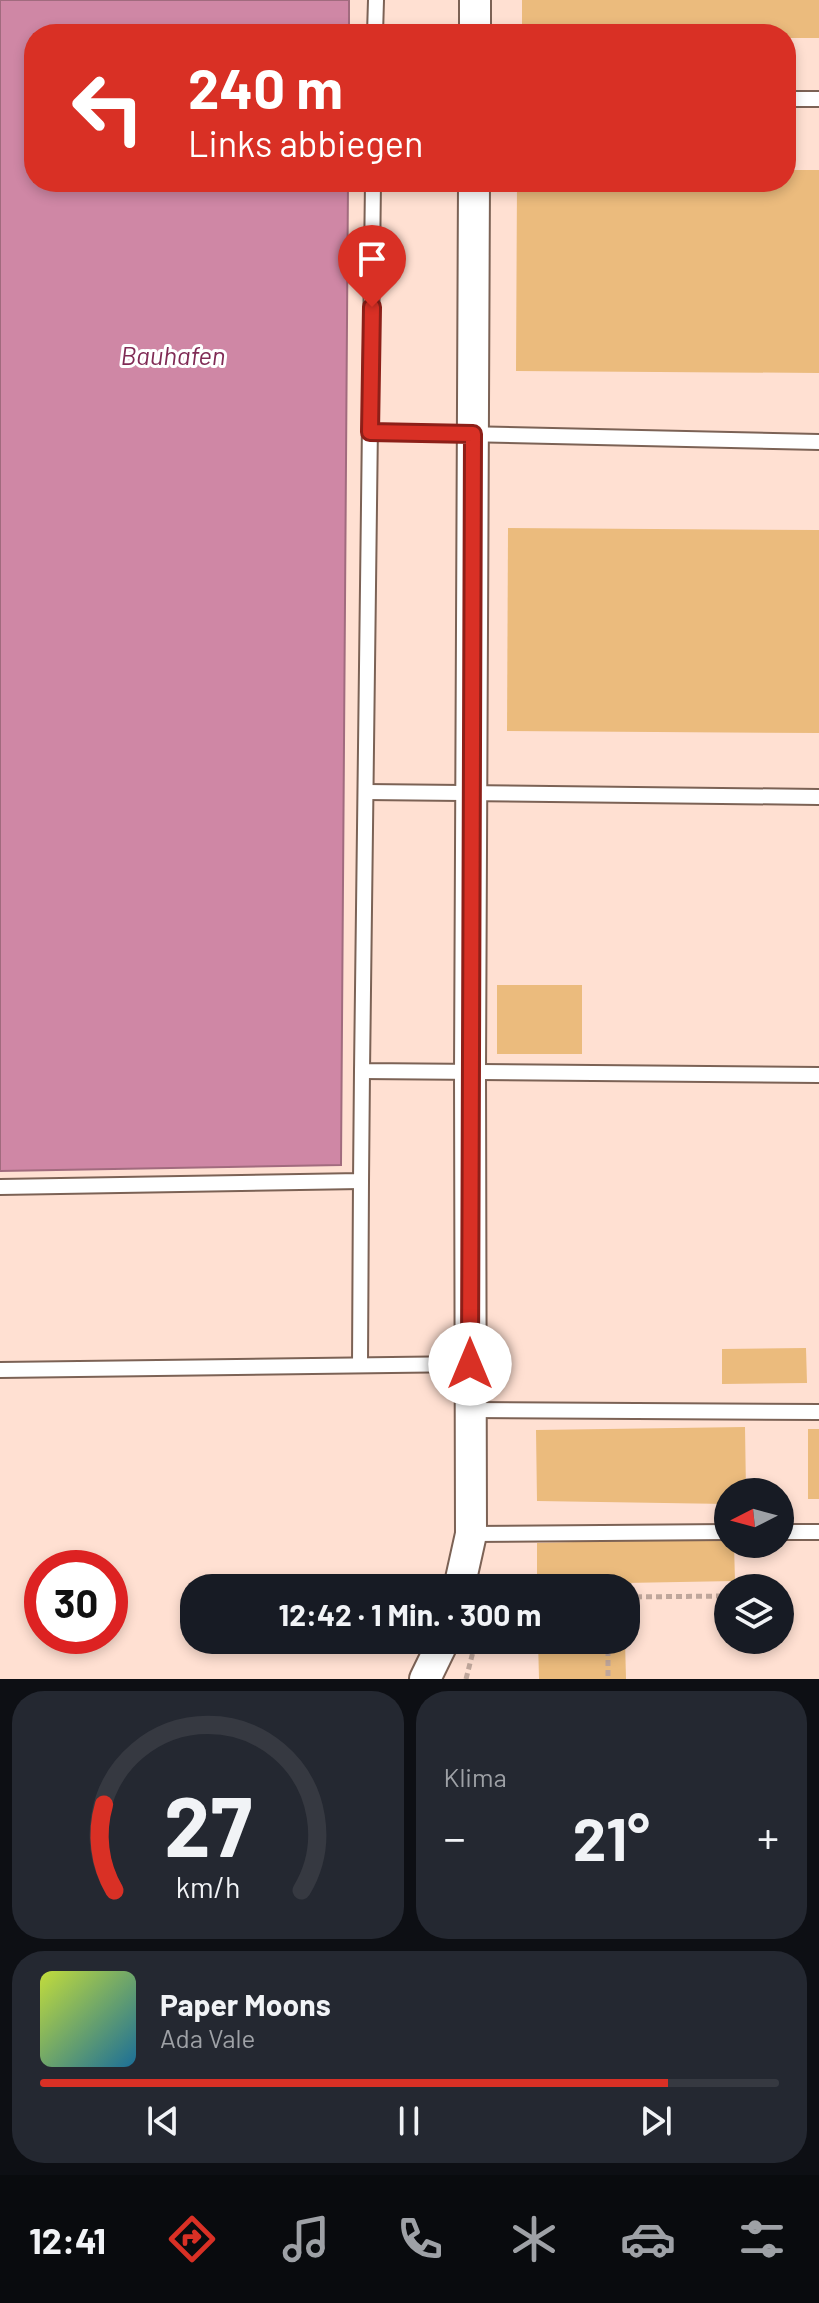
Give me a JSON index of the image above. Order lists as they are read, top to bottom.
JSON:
{
  "water": ["Bauhafen"],
  "north": "left",
  "page": {
    "turn": ["240 m", "Links abbiegen"],
    "limit": "30",
    "trip": "12:42 · 1 Min. · 300 m",
    "tile": "Klima",
    "heat": ["−", "21°", "+"],
    "song": ["Paper Moons", "Ada Vale"],
    "tabs": "12:41",
    "gauge": ["27", "km/h"]
  }
}
